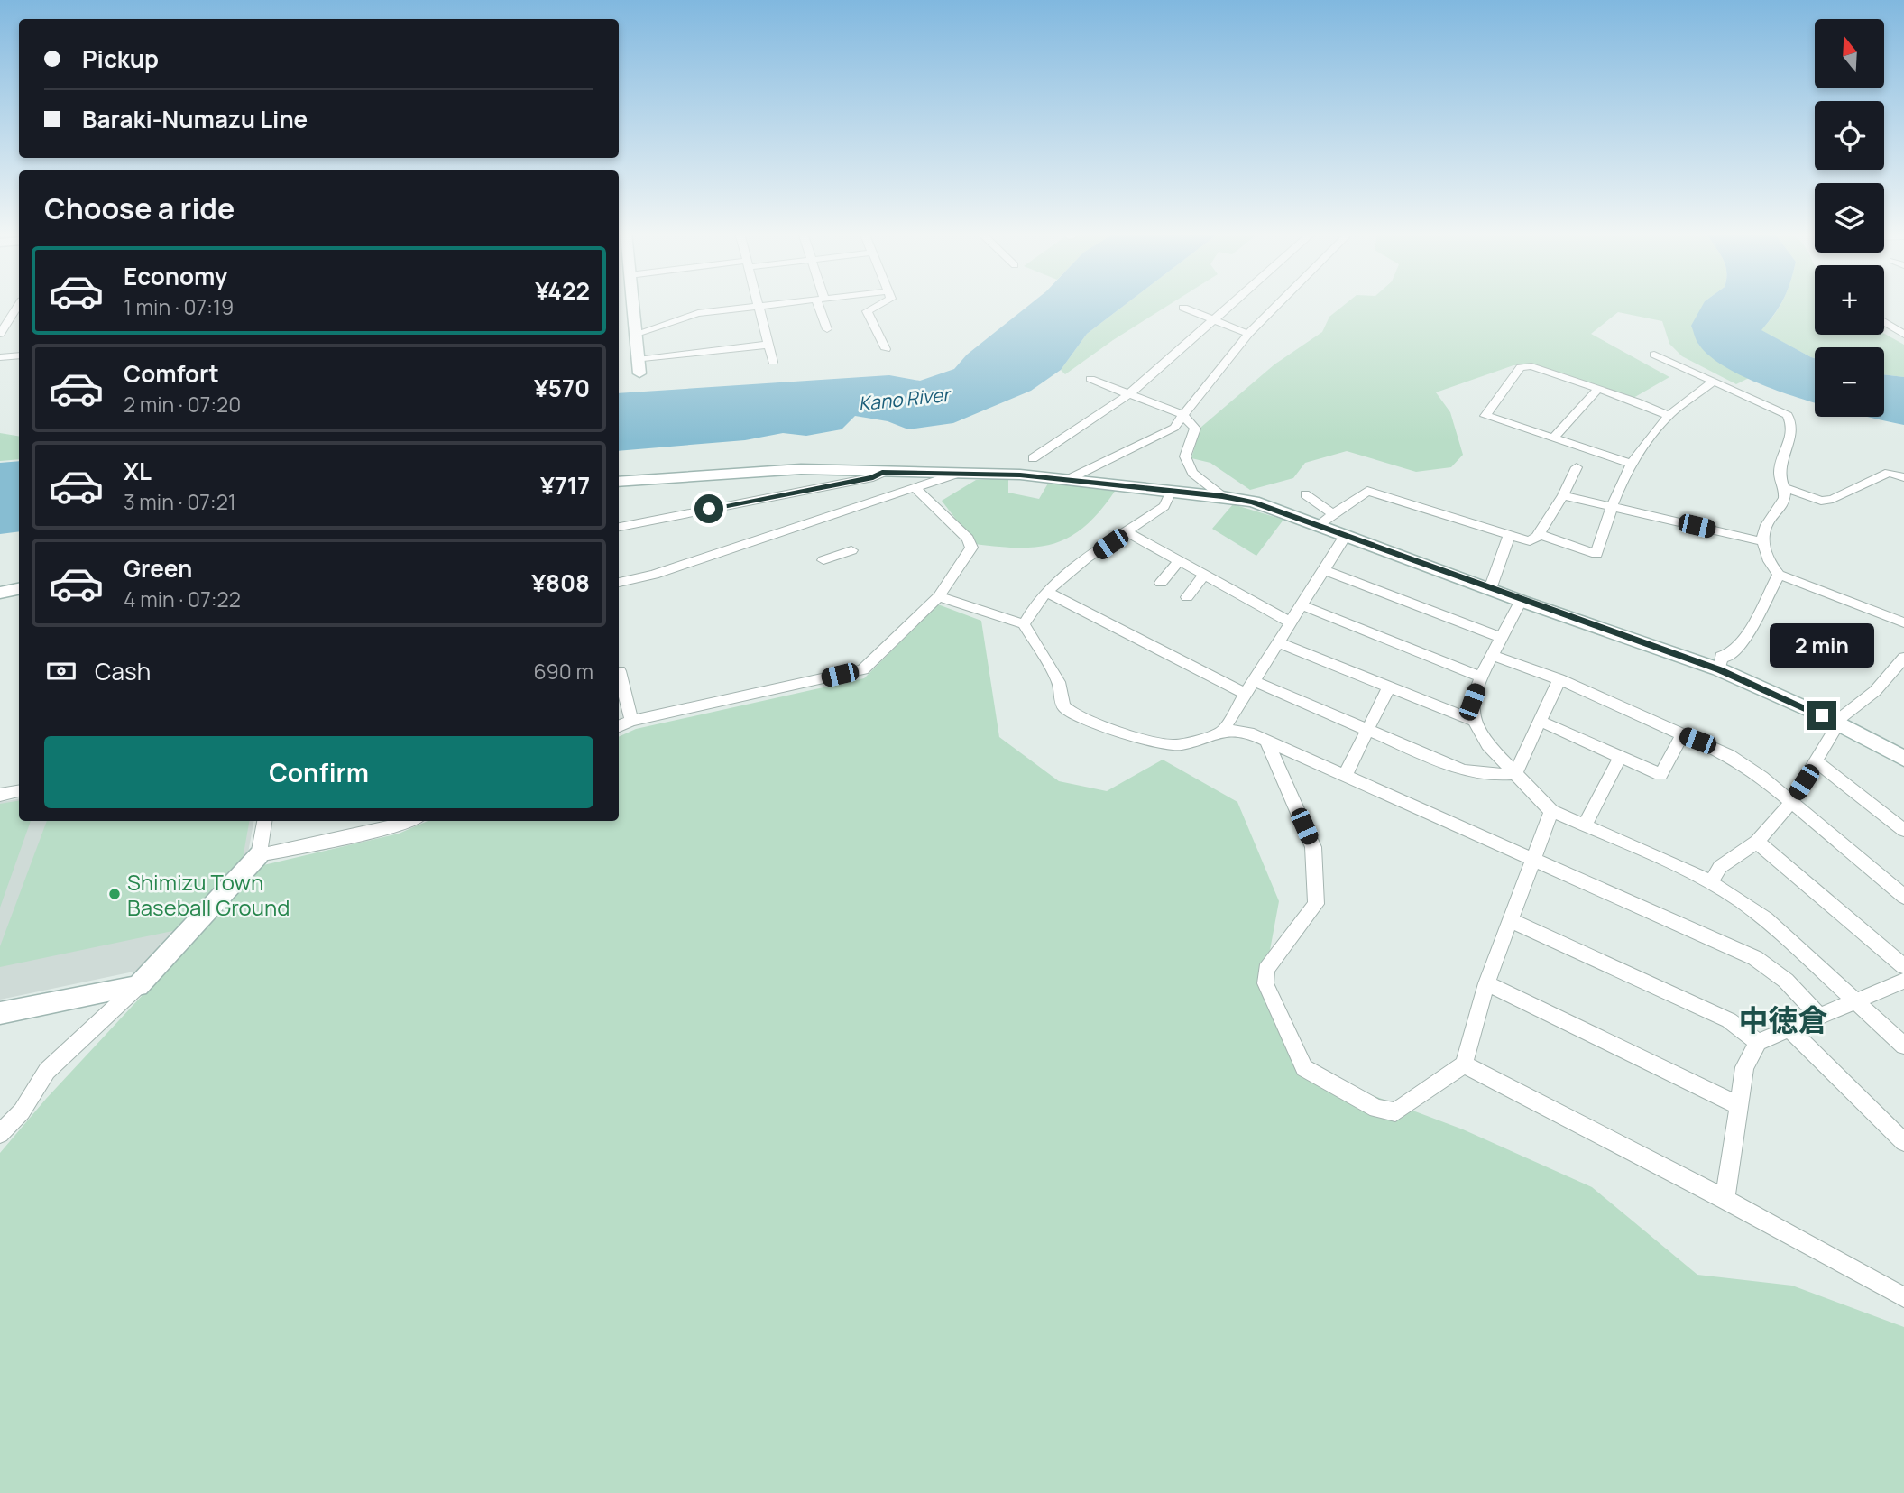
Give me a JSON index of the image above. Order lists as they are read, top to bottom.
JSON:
{
  "districts": ["中徳倉"],
  "water": ["Kano River"],
  "places": ["Shimizu Town Baseball Ground"],
  "north": "top",
  "page": {
    "map_buttons": ["+", "−"],
    "banner": ["Pickup", "Baraki-Numazu Line"],
    "heading": "Choose a ride",
    "list": [
      {
        "name": "Economy",
        "note": "1 min · 07:19",
        "value": "¥422"
      },
      {
        "name": "Comfort",
        "note": "2 min · 07:20",
        "value": "¥570"
      },
      {
        "name": "XL",
        "note": "3 min · 07:21",
        "value": "¥717"
      },
      {
        "name": "Green",
        "note": "4 min · 07:22",
        "value": "¥808"
      }
    ],
    "bubble": "2 min",
    "pay": ["Cash", "690 m"],
    "buttons": "Confirm"
  }
}
